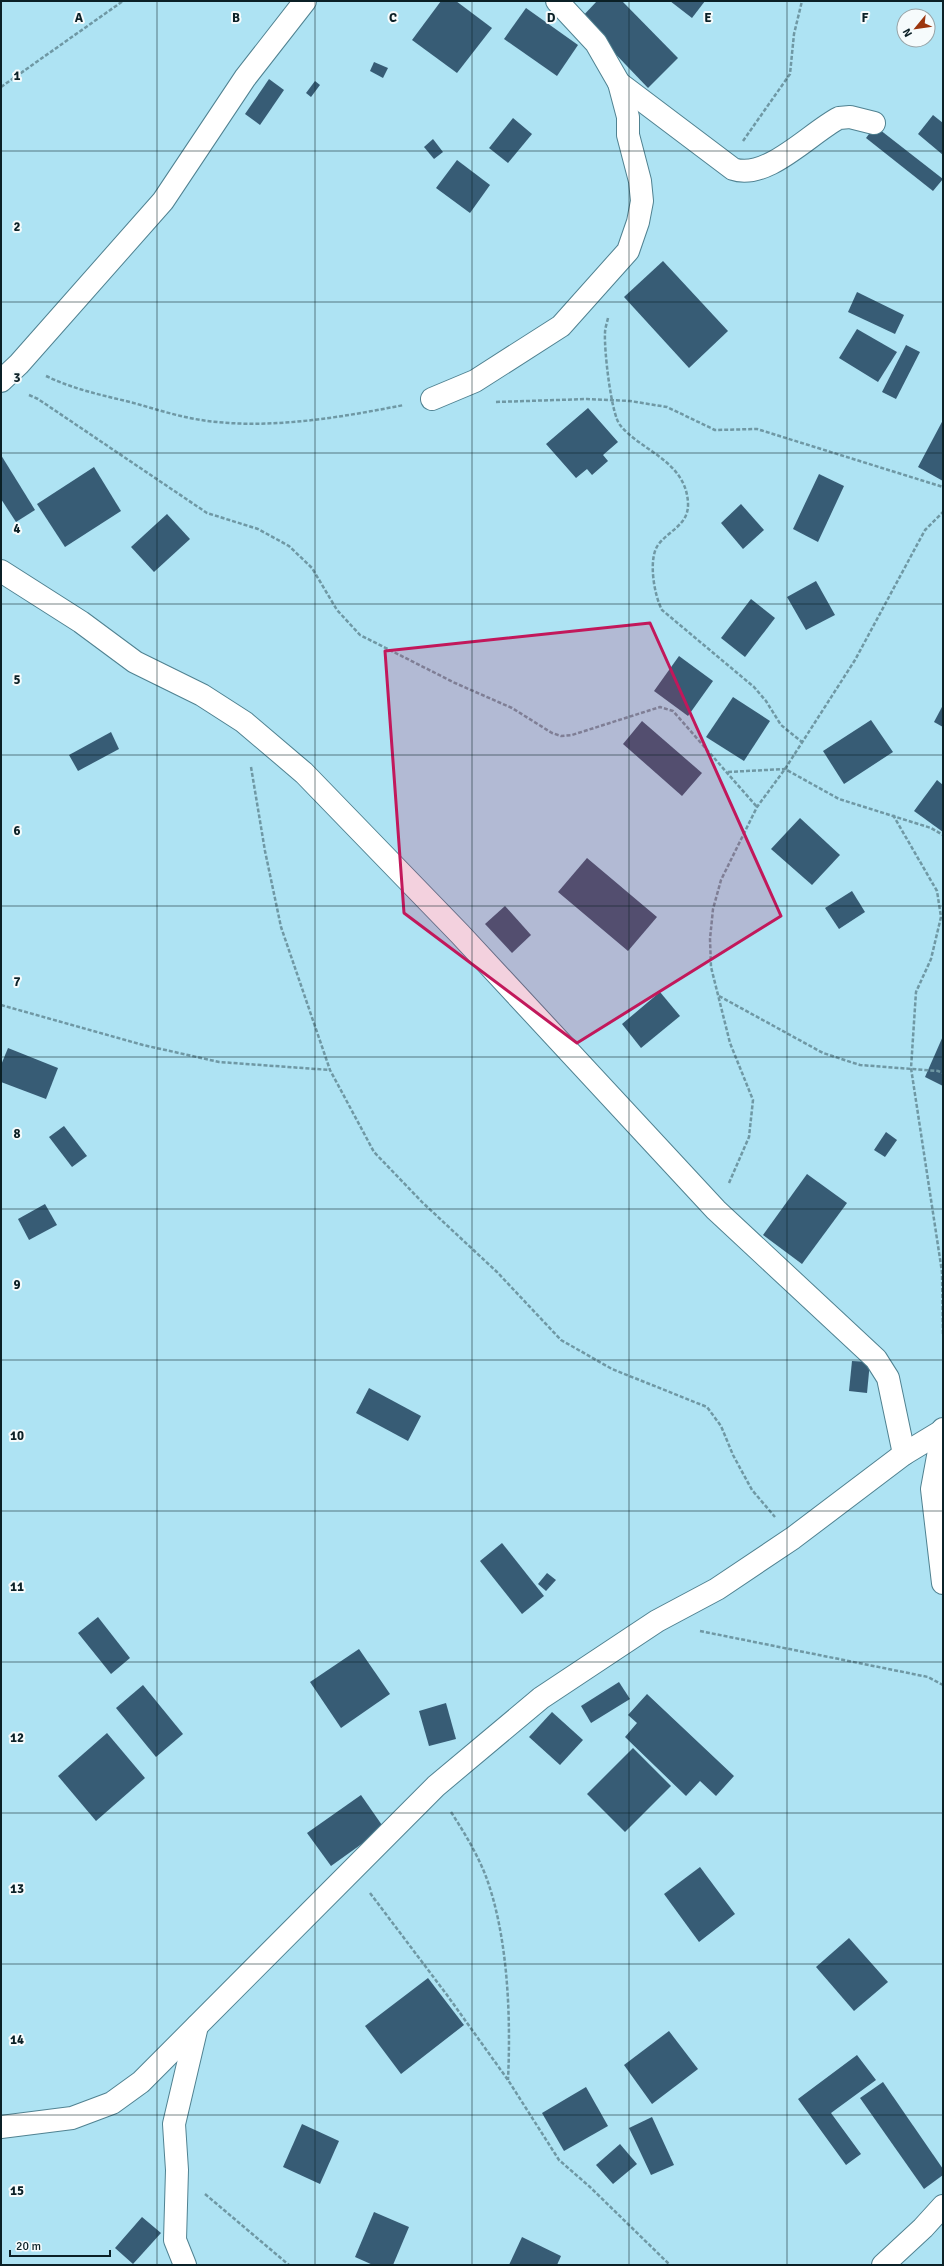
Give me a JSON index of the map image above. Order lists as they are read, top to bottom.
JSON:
{
  "scale_bar": "20 m",
  "north": "bottom left",
  "grid": {
    "columns": [
      "A",
      "B",
      "C",
      "D",
      "E",
      "F"
    ],
    "rows": [
      "1",
      "2",
      "3",
      "4",
      "5",
      "6",
      "7",
      "8",
      "9",
      "10",
      "11",
      "12",
      "13",
      "14",
      "15"
    ]
  }
}
